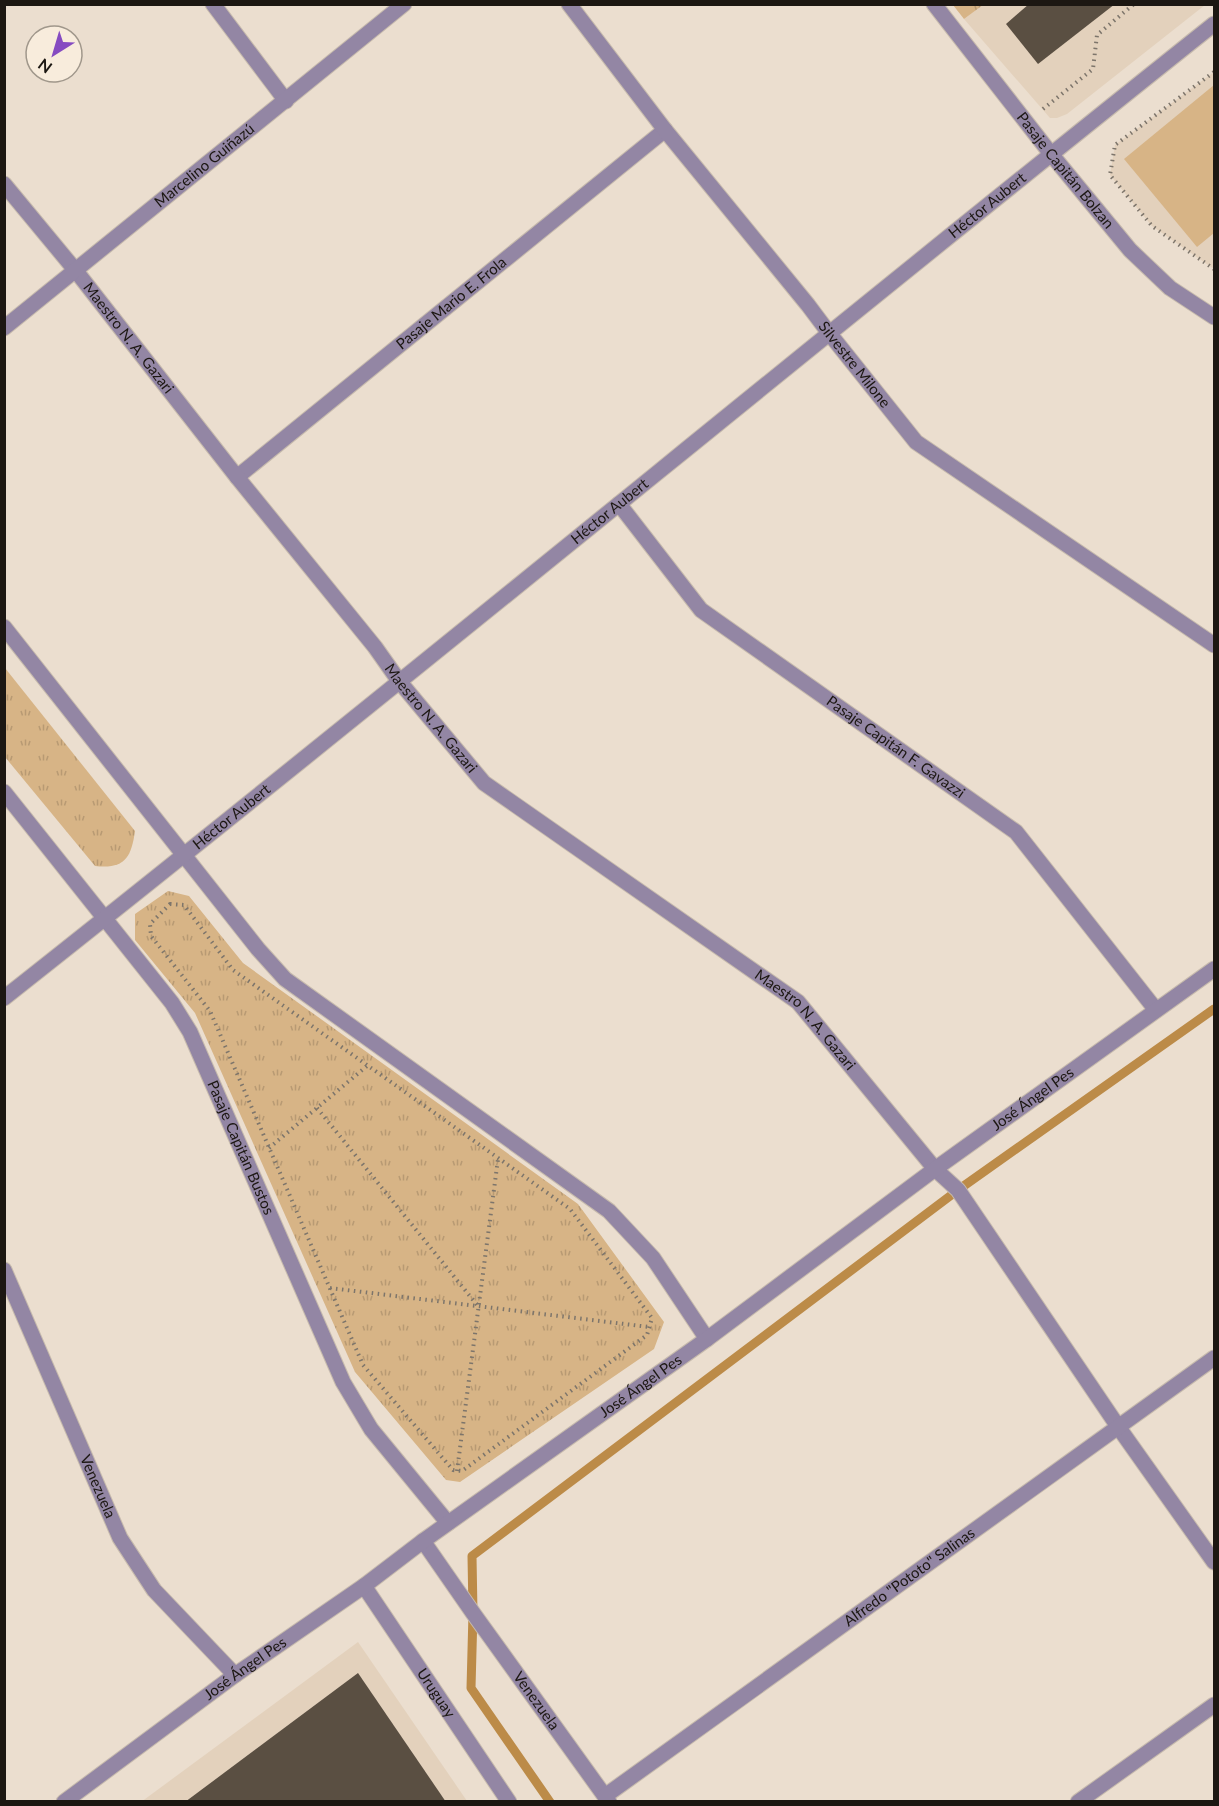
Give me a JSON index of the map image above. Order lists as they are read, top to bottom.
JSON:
{
  "streets": {
    "street": [
      "Marcelino Guiñazú",
      "Pasaje Capitán Bolzan",
      "Héctor Aubert",
      "Pasaje Mario E. Frola",
      "Maestro N. A. Gazari",
      "Silvestre Milone",
      "Pasaje Capitán F. Gavazzi",
      "José Ángel Pes",
      "Pasaje Capitán Bustos",
      "Venezuela",
      "Alfredo \"Pototo\" Salinas",
      "Uruguay"
    ]
  },
  "crossings": [
    ["Marcelino Guiñazú", "Maestro N. A. Gazari"],
    ["Pasaje Capitán Bolzan", "Héctor Aubert"],
    ["Héctor Aubert", "Maestro N. A. Gazari"],
    ["Héctor Aubert", "Silvestre Milone"],
    ["Héctor Aubert", "Pasaje Capitán F. Gavazzi"],
    ["Héctor Aubert", "Pasaje Capitán Bustos"],
    ["Pasaje Mario E. Frola", "Maestro N. A. Gazari"],
    ["Pasaje Mario E. Frola", "Silvestre Milone"],
    ["Maestro N. A. Gazari", "José Ángel Pes"],
    ["Maestro N. A. Gazari", "Alfredo \"Pototo\" Salinas"],
    ["Pasaje Capitán F. Gavazzi", "José Ángel Pes"],
    ["José Ángel Pes", "Pasaje Capitán Bustos"],
    ["José Ángel Pes", "Venezuela"],
    ["José Ángel Pes", "Uruguay"],
    ["Venezuela", "Alfredo \"Pototo\" Salinas"]
  ],
  "north": "bottom left"
}
